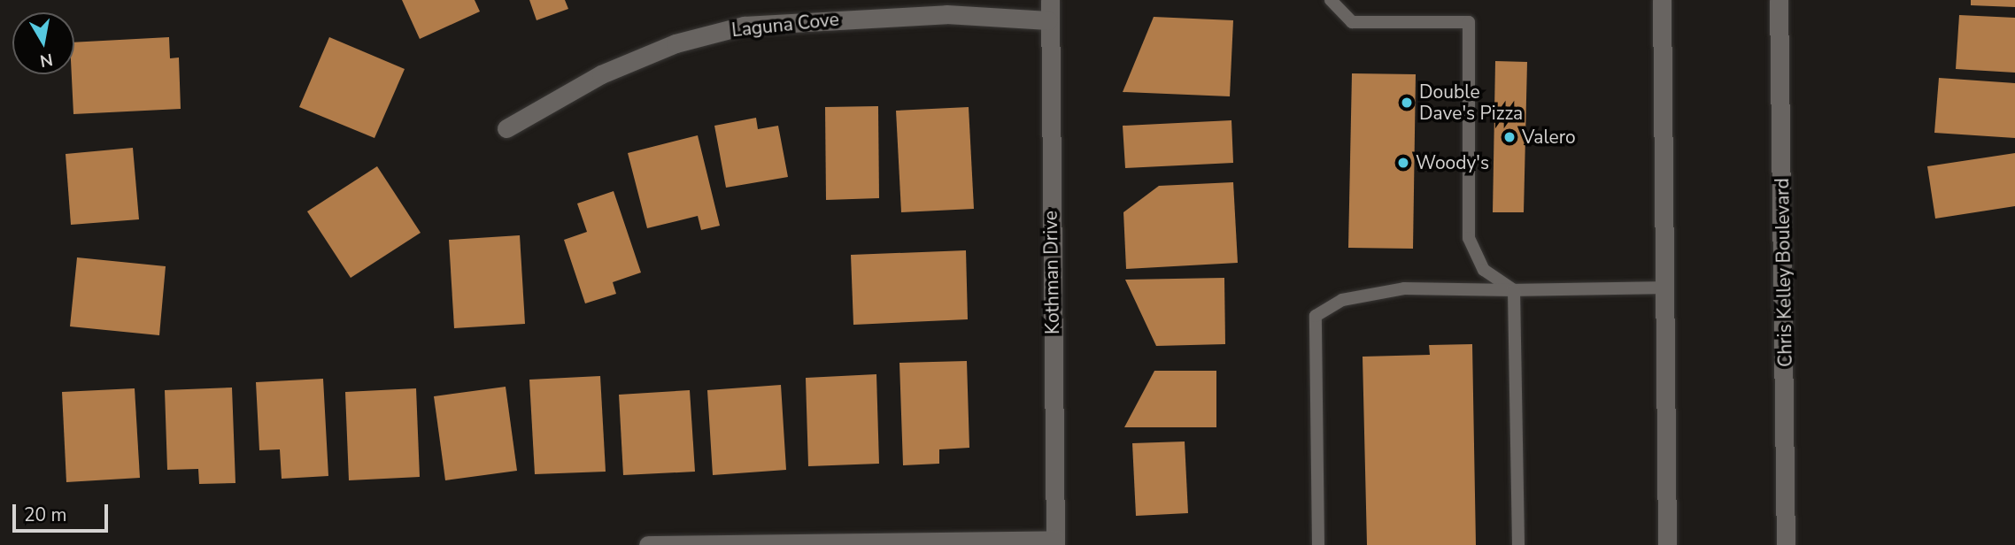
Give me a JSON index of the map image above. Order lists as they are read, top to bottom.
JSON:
{
  "streets": {
    "street": ["Laguna Cove", "Kothman Drive", "Chris Kelley Boulevard"]
  },
  "crossings": [
    ["Laguna Cove", "Kothman Drive"]
  ],
  "places": ["Double Dave's Pizza", "Valero", "Woody's"],
  "scale_bar": "20 m",
  "north": "bottom"
}
